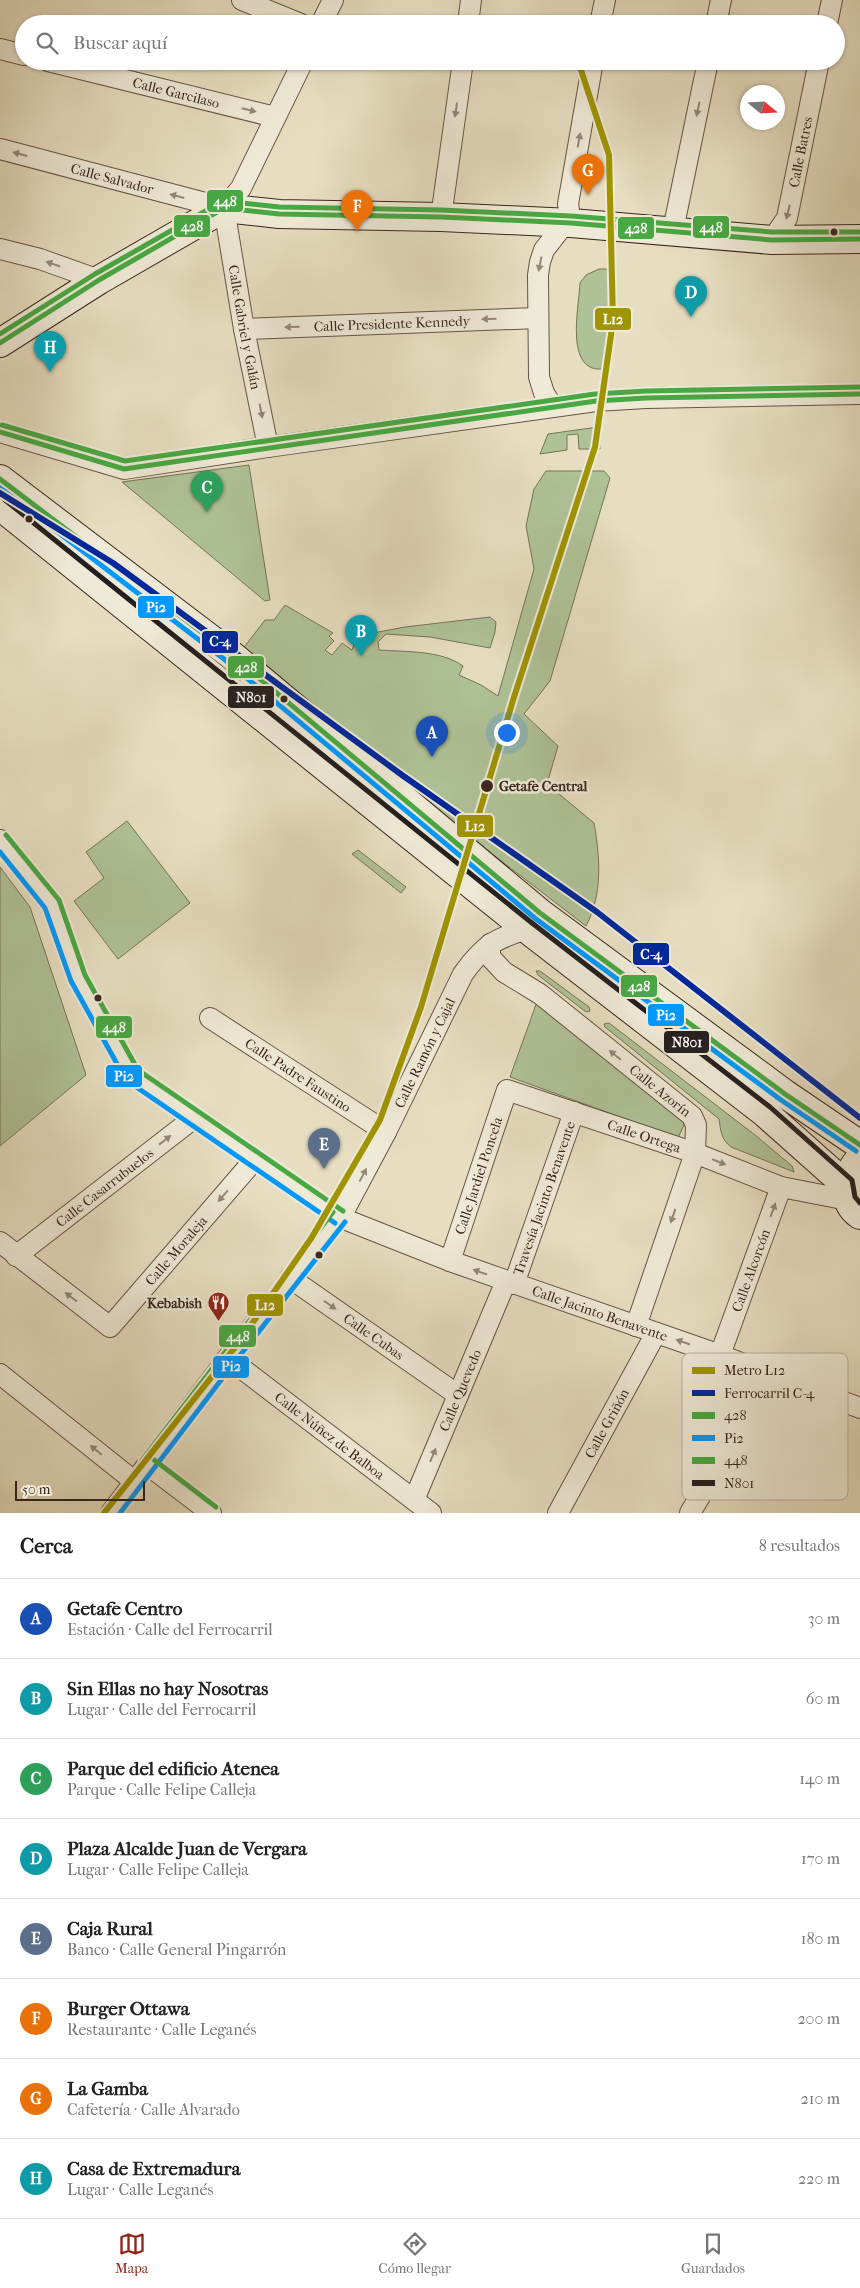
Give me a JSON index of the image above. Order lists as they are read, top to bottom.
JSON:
{
  "streets": {
    "street": [
      "Calle Garcilaso",
      "Calle Batres",
      "Calle Salvador",
      "Calle Presidente Kennedy",
      "Calle Gabriel y Galán",
      "Calle Ramón y Cajal",
      "Calle Padre Faustino",
      "Calle Azorín",
      "Calle Ortega",
      "Calle Jardiel Poncela",
      "Calle Casarrubuelos",
      "Travesía Jacinto Benavente",
      "Calle Moraleja",
      "Calle Alcorcón",
      "Calle Jacinto Benavente",
      "Calle Cubas",
      "Calle Quevedo",
      "Calle Griñón",
      "Calle Núñez de Balboa"
    ]
  },
  "crossings": [
    ["Calle Salvador", "Calle Gabriel y Galán"],
    ["Calle Presidente Kennedy", "Calle Gabriel y Galán"],
    ["Calle Ramón y Cajal", "Calle Padre Faustino"],
    ["Calle Ramón y Cajal", "Calle Azorín"],
    ["Calle Ramón y Cajal", "Calle Jacinto Benavente"],
    ["Calle Ramón y Cajal", "Calle Cubas"],
    ["Calle Ramón y Cajal", "Calle Núñez de Balboa"],
    ["Calle Azorín", "Calle Ortega"],
    ["Calle Azorín", "Calle Jacinto Benavente"],
    ["Calle Ortega", "Calle Jardiel Poncela"],
    ["Calle Ortega", "Travesía Jacinto Benavente"],
    ["Calle Ortega", "Calle Alcorcón"],
    ["Calle Jardiel Poncela", "Calle Jacinto Benavente"],
    ["Calle Casarrubuelos", "Calle Moraleja"],
    ["Calle Casarrubuelos", "Calle Jacinto Benavente"],
    ["Travesía Jacinto Benavente", "Calle Jacinto Benavente"],
    ["Travesía Jacinto Benavente", "Calle Quevedo"],
    ["Calle Moraleja", "Calle Jacinto Benavente"],
    ["Calle Jacinto Benavente", "Calle Quevedo"],
    ["Calle Jacinto Benavente", "Calle Griñón"],
    ["Calle Cubas", "Calle Quevedo"],
    ["Calle Quevedo", "Calle Núñez de Balboa"]
  ],
  "one_way": [
    "Calle Gabriel y Galán",
    "Calle Casarrubuelos",
    "Calle Alcorcón",
    "Calle Cubas",
    "Calle Quevedo"
  ],
  "places": {
    "other": ["Getafe Central"],
    "restaurant": ["Kebabish"]
  },
  "lines": [
    "metro line L12",
    "transit line 448",
    "transit line 428",
    "transit line Pi2",
    "rail line C-4",
    "transit line N801"
  ],
  "legend": [
    "Metro L12",
    "Ferrocarril C-4",
    "428",
    "Pi2",
    "448",
    "N801"
  ],
  "scale_bar": "50 m",
  "north": "right",
  "page": {
    "search": "Buscar aquí",
    "pins": [
      "G",
      "F",
      "D",
      "H",
      "C",
      "B",
      "A",
      "E"
    ],
    "scale": "50 m",
    "heading": ["Cerca", "8 resultados"],
    "list": [
      {
        "mark": "A",
        "name": "Getafe Centro",
        "note": "Estación · Calle del Ferrocarril",
        "value": "30 m"
      },
      {
        "mark": "B",
        "name": "Sin Ellas no hay Nosotras",
        "note": "Lugar · Calle del Ferrocarril",
        "value": "60 m"
      },
      {
        "mark": "C",
        "name": "Parque del edificio Atenea",
        "note": "Parque · Calle Felipe Calleja",
        "value": "140 m"
      },
      {
        "mark": "D",
        "name": "Plaza Alcalde Juan de Vergara",
        "note": "Lugar · Calle Felipe Calleja",
        "value": "170 m"
      },
      {
        "mark": "E",
        "name": "Caja Rural",
        "note": "Banco · Calle General Pingarrón",
        "value": "180 m"
      },
      {
        "mark": "F",
        "name": "Burger Ottawa",
        "note": "Restaurante · Calle Leganés",
        "value": "200 m"
      },
      {
        "mark": "G",
        "name": "La Gamba",
        "note": "Cafetería · Calle Alvarado",
        "value": "210 m"
      },
      {
        "mark": "H",
        "name": "Casa de Extremadura",
        "note": "Lugar · Calle Leganés",
        "value": "220 m"
      }
    ],
    "nav": ["Mapa", "Cómo llegar", "Guardados"]
  }
}
